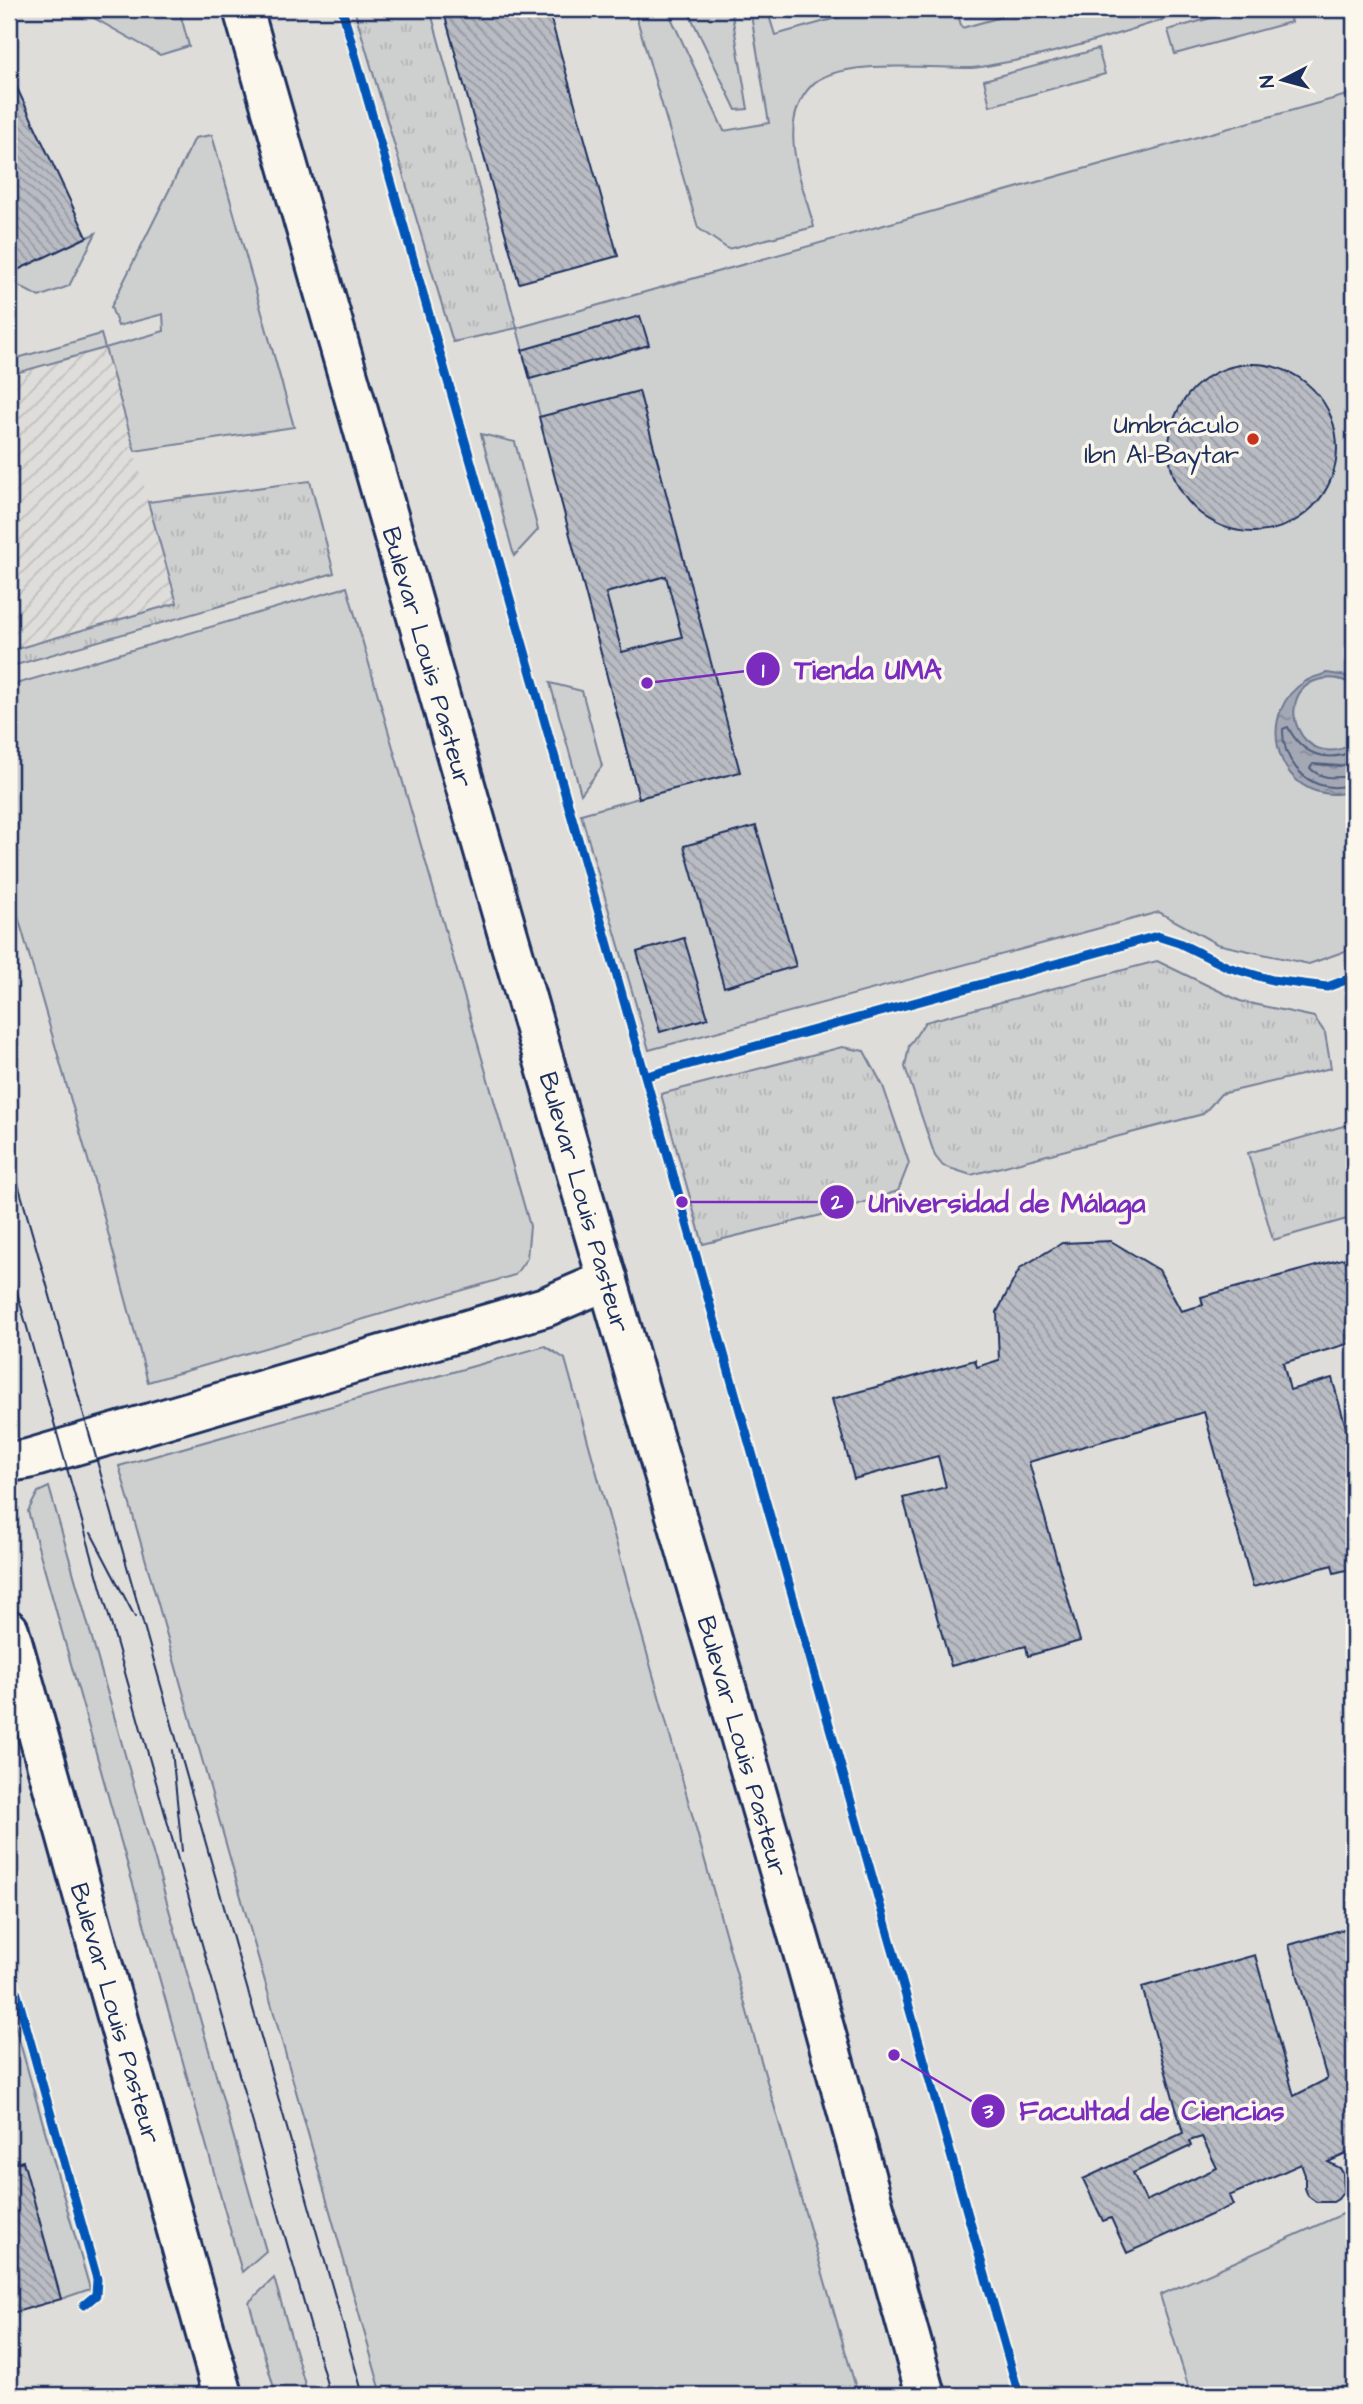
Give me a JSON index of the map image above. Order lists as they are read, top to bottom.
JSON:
{
  "streets": {
    "street": ["Bulevar Louis Pasteur"]
  },
  "places": [
    "Umbráculo Ibn Al-Baytar",
    "Tienda UMA",
    "Universidad de Málaga",
    "Facultad de Ciencias"
  ],
  "north": "left"
}
